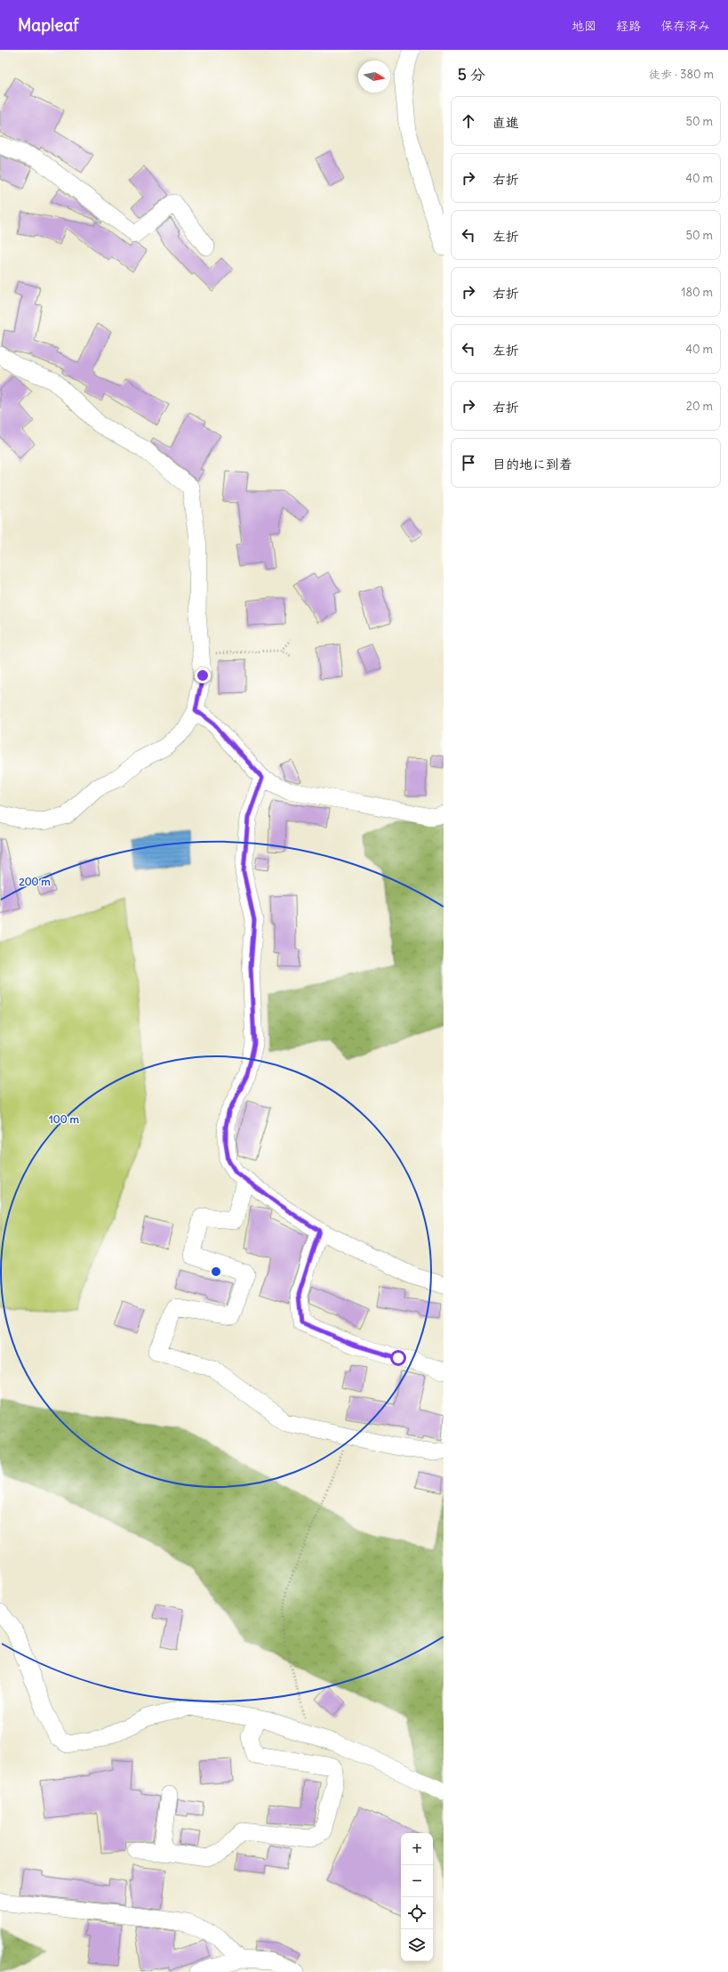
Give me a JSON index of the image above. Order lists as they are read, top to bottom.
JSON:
{
  "north": "right",
  "page": {
    "header": "Mapleaf",
    "nav": ["地図", "経路", "保存済み"],
    "heading": ["5 分", "徒歩 · 380 m"],
    "list": [
      ["直進", "50 m"],
      ["右折", "40 m"],
      ["左折", "50 m"],
      ["右折", "180 m"],
      ["左折", "40 m"],
      ["右折", "20 m"],
      "目的地に到着"
    ],
    "map_buttons": ["+", "−"]
  },
  "rings": ["200 m", "100 m"]
}
